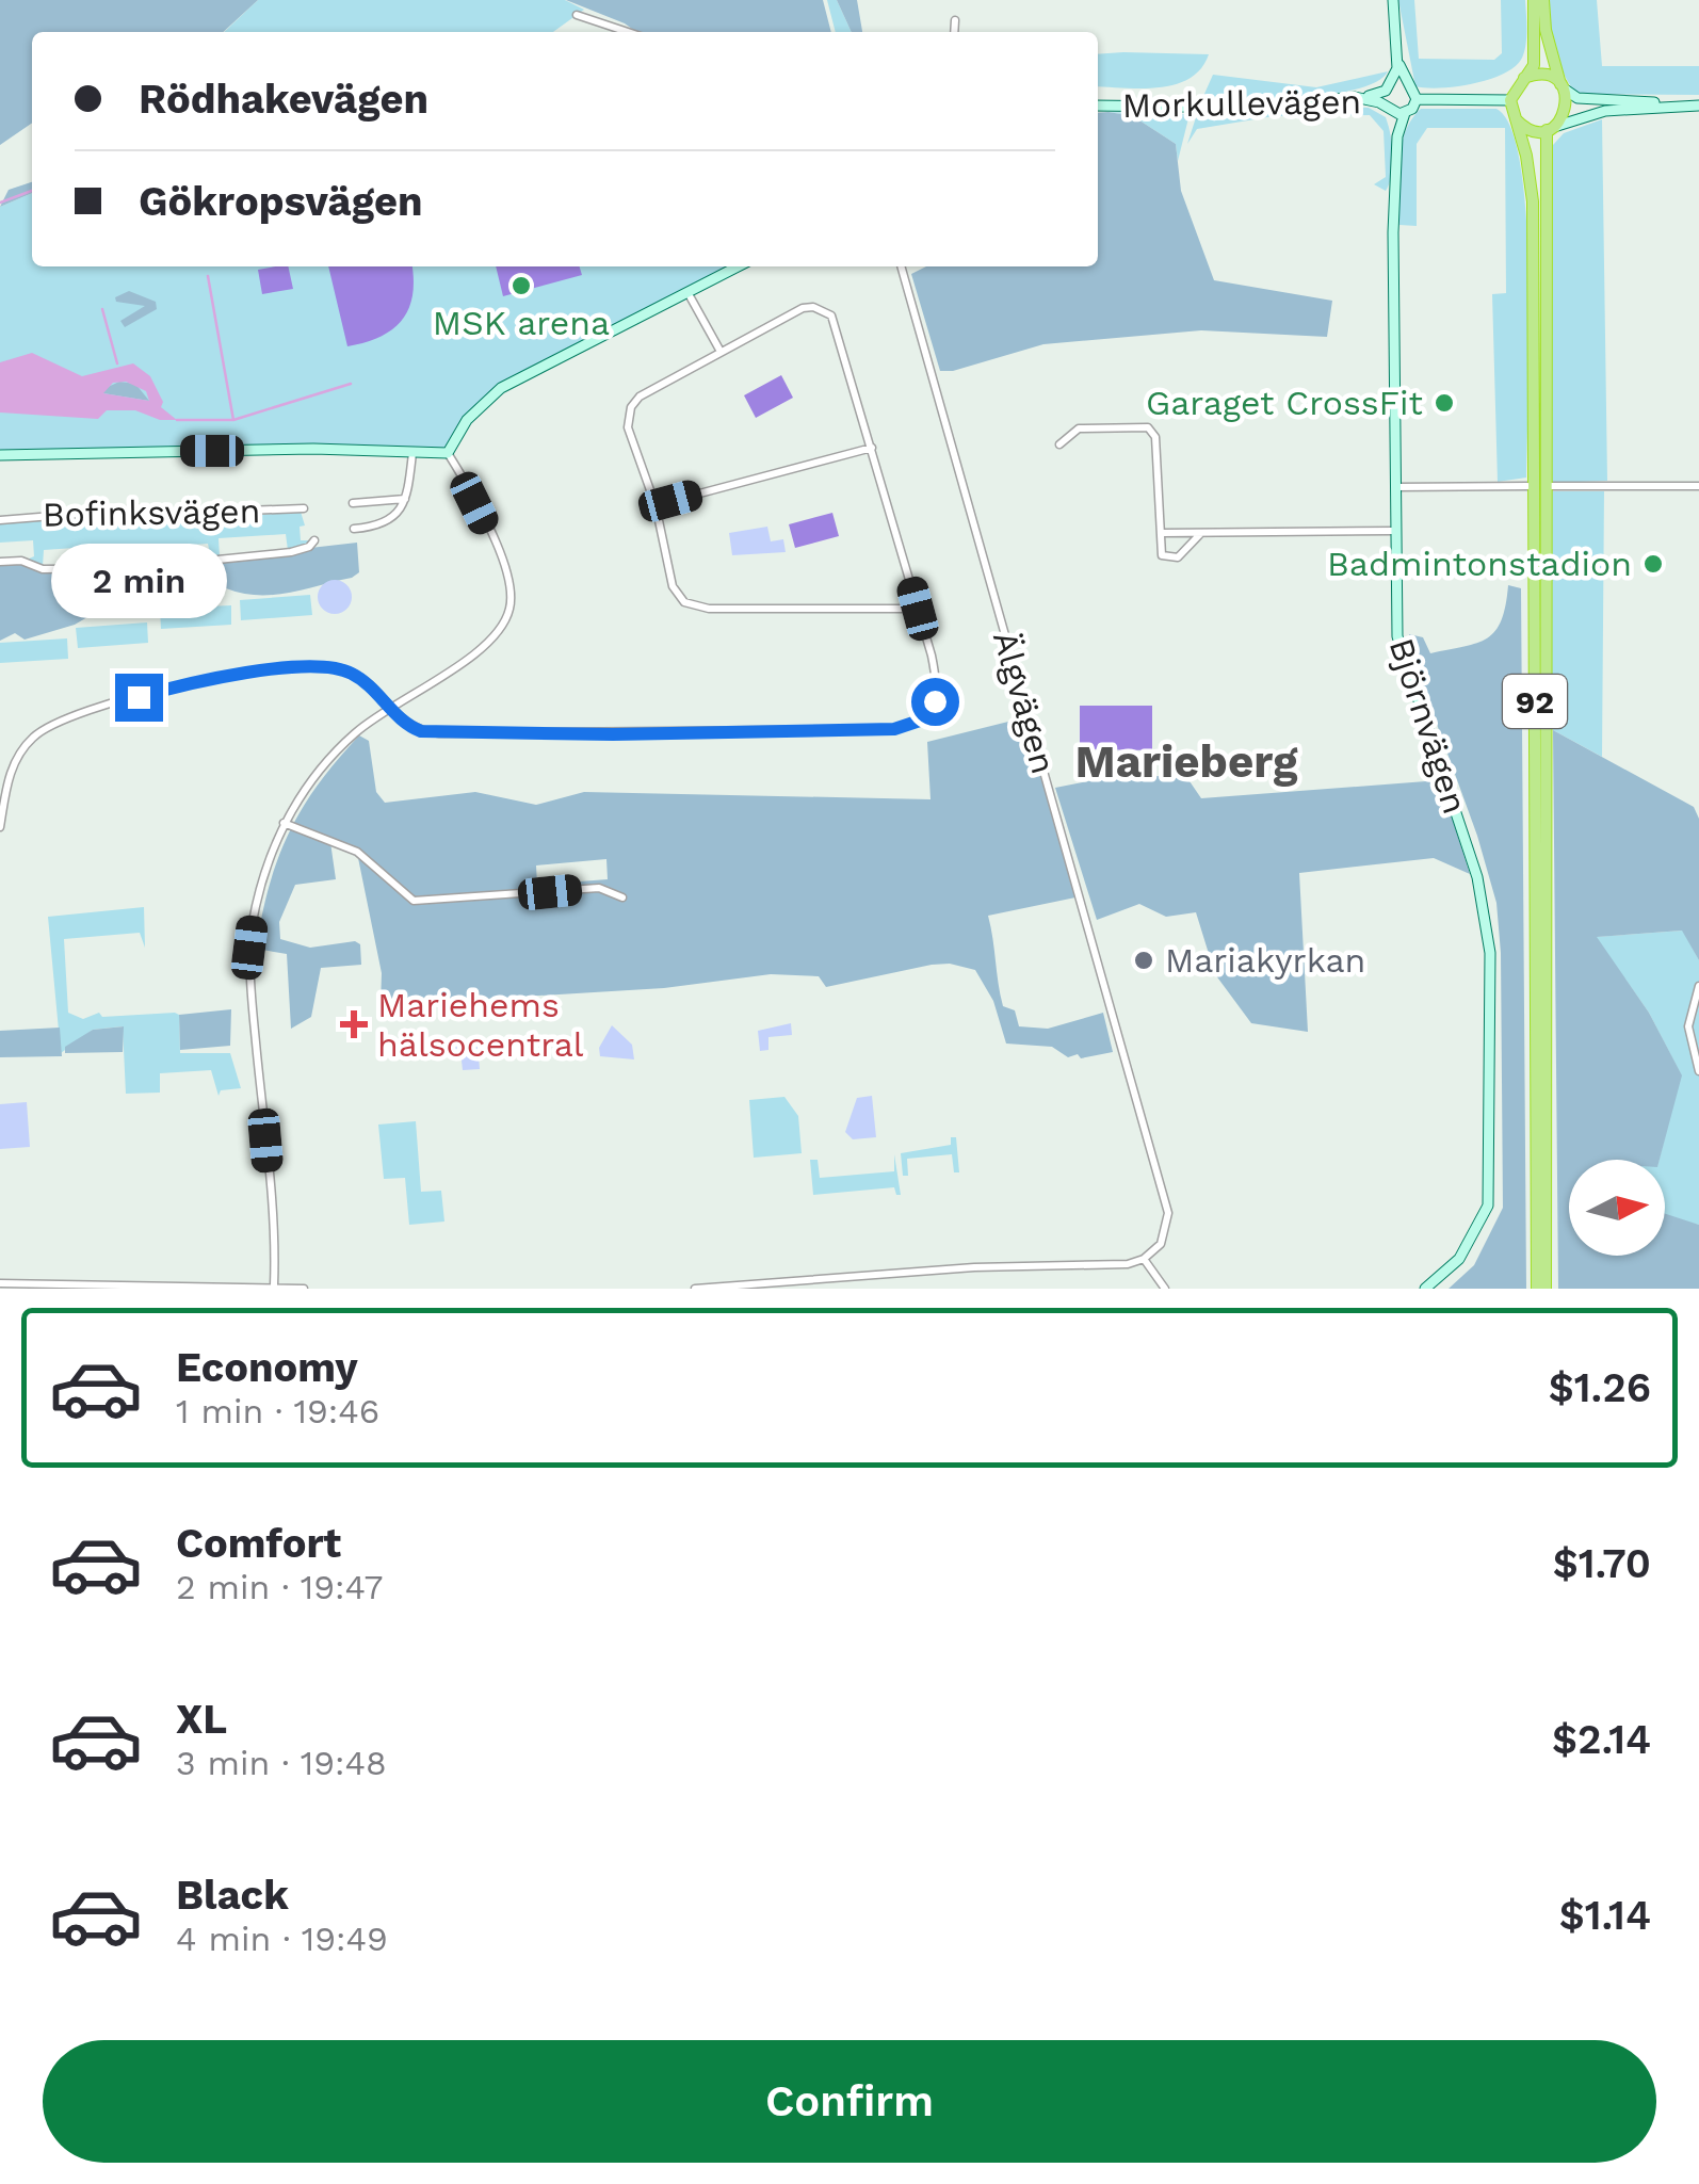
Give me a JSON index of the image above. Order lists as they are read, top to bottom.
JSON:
{
  "streets": {
    "highway": ["92"],
    "street": [
      "Morkullevägen",
      "Bofinksvägen",
      "Älgvägen",
      "Björnvägen"
    ]
  },
  "crossings": [
    ["Morkullevägen", "Björnvägen"]
  ],
  "districts": ["Marieberg"],
  "places": {
    "other": [
      "MSK arena",
      "Garaget CrossFit",
      "Badmintonstadion",
      "Mariakyrkan"
    ],
    "health": ["Mariehems hälsocentral"]
  },
  "north": "right",
  "page": {
    "banner": ["Rödhakevägen", "Gökropsvägen"],
    "bubble": "2 min",
    "list": [
      {
        "name": "Economy",
        "note": "1 min · 19:46",
        "value": "$1.26"
      },
      {
        "name": "Comfort",
        "note": "2 min · 19:47",
        "value": "$1.70"
      },
      {
        "name": "XL",
        "note": "3 min · 19:48",
        "value": "$2.14"
      },
      {
        "name": "Black",
        "note": "4 min · 19:49",
        "value": "$1.14"
      }
    ],
    "buttons": "Confirm"
  }
}
